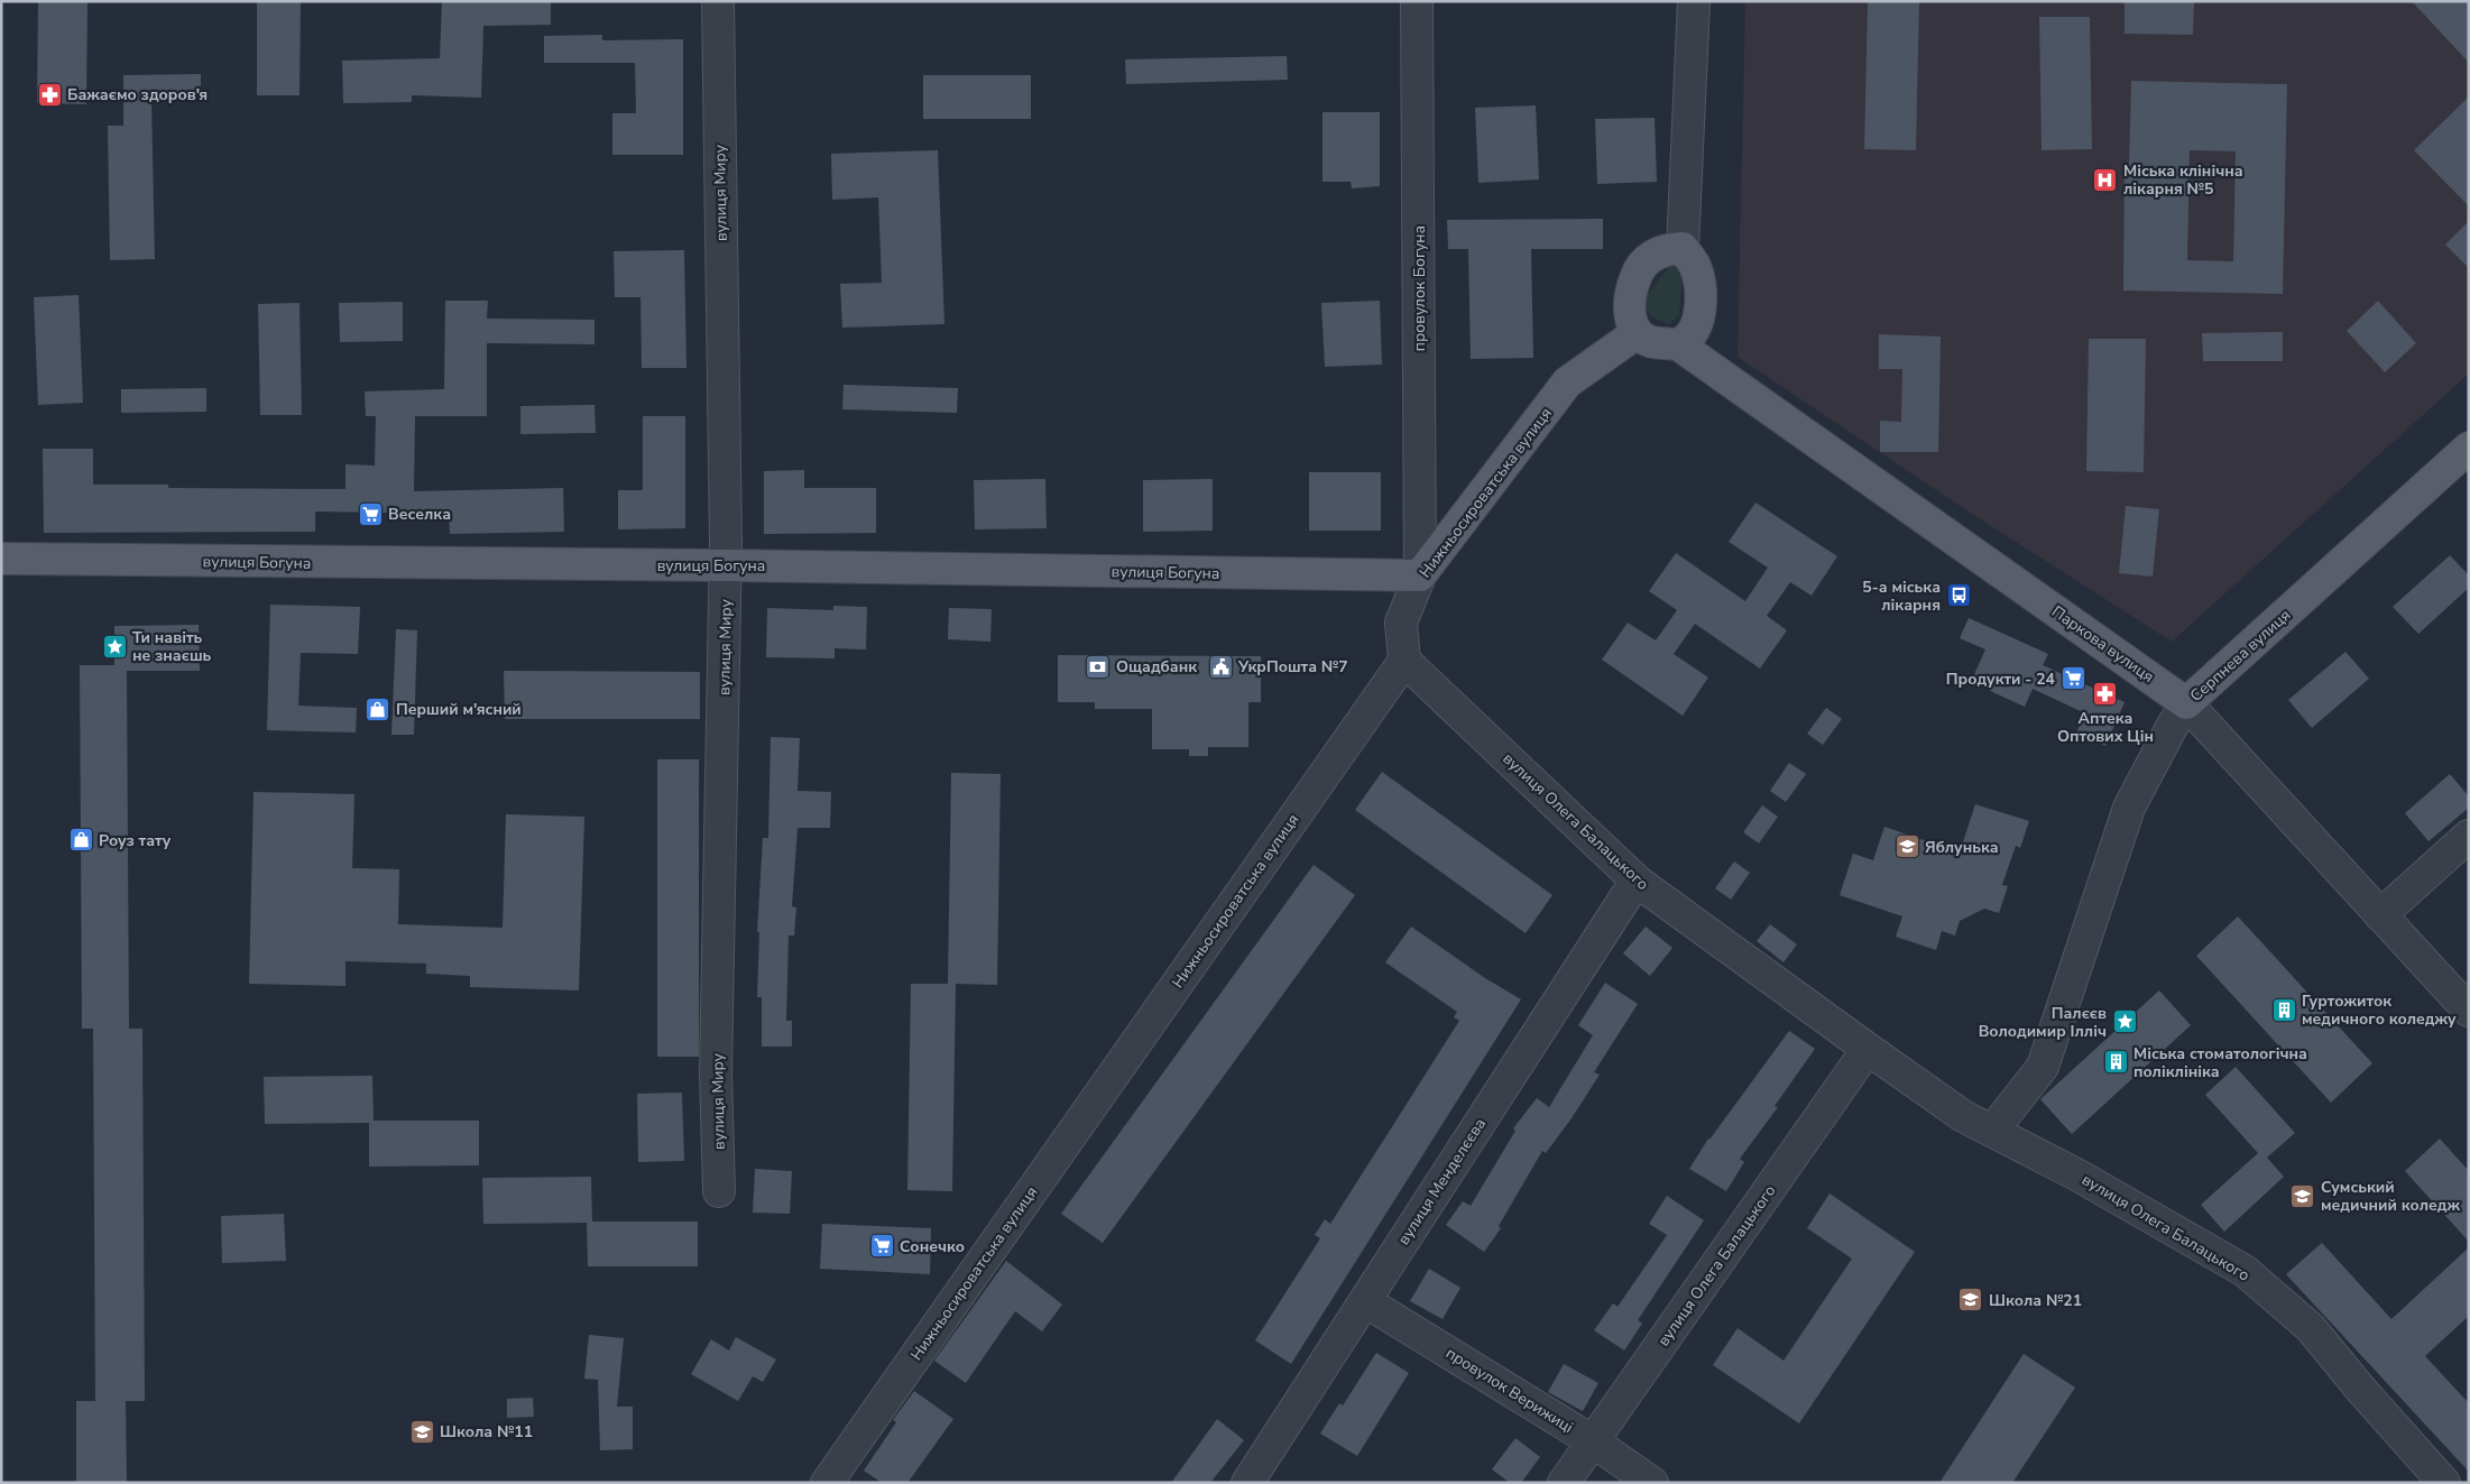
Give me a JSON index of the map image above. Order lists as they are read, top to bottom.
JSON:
{
  "streets": {
    "main road": [
      "Нижньосироватська вулиця",
      "вулиця Богуна",
      "Паркова вулиця",
      "Серпнева вулиця"
    ],
    "street": [
      "вулиця Миру",
      "провулок Богуна",
      "вулиця Олега Балацького",
      "вулиця Менделєєва",
      "провулок Верижиці"
    ]
  },
  "crossings": [
    ["вулиця Миру", "вулиця Богуна"],
    ["провулок Богуна", "Нижньосироватська вулиця"],
    ["провулок Богуна", "вулиця Богуна"],
    ["Нижньосироватська вулиця", "вулиця Богуна"],
    ["Нижньосироватська вулиця", "Паркова вулиця"],
    ["Нижньосироватська вулиця", "вулиця Олега Балацького"],
    ["Паркова вулиця", "Серпнева вулиця"],
    ["Серпнева вулиця", "вулиця Олега Балацького"],
    ["вулиця Олега Балацького", "вулиця Менделєєва"],
    ["вулиця Олега Балацького", "провулок Верижиці"],
    ["вулиця Менделєєва", "провулок Верижиці"]
  ],
  "places": {
    "pharmacy": ["Бажаємо здоров'я", "Аптека Оптових Цін"],
    "hospital": ["Міська клінічна лікарня №5"],
    "supermarket": ["Веселка", "Продукти - 24", "Сонечко"],
    "bus stop": ["5-а міська лікарня"],
    "place": ["Ти навіть не знаєшь", "Палєєв Володимир Ілліч"],
    "bank": ["Ощадбанк"],
    "public building": ["УкрПошта №7"],
    "shop": ["Перший м'ясний", "Роуз тату"],
    "school or university": [
      "Яблунька",
      "Сумський медичний коледж",
      "Школа №21",
      "Школа №11"
    ],
    "building": ["Гуртожиток медичного коледжу", "Міська стоматологічна поліклініка"]
  }
}
